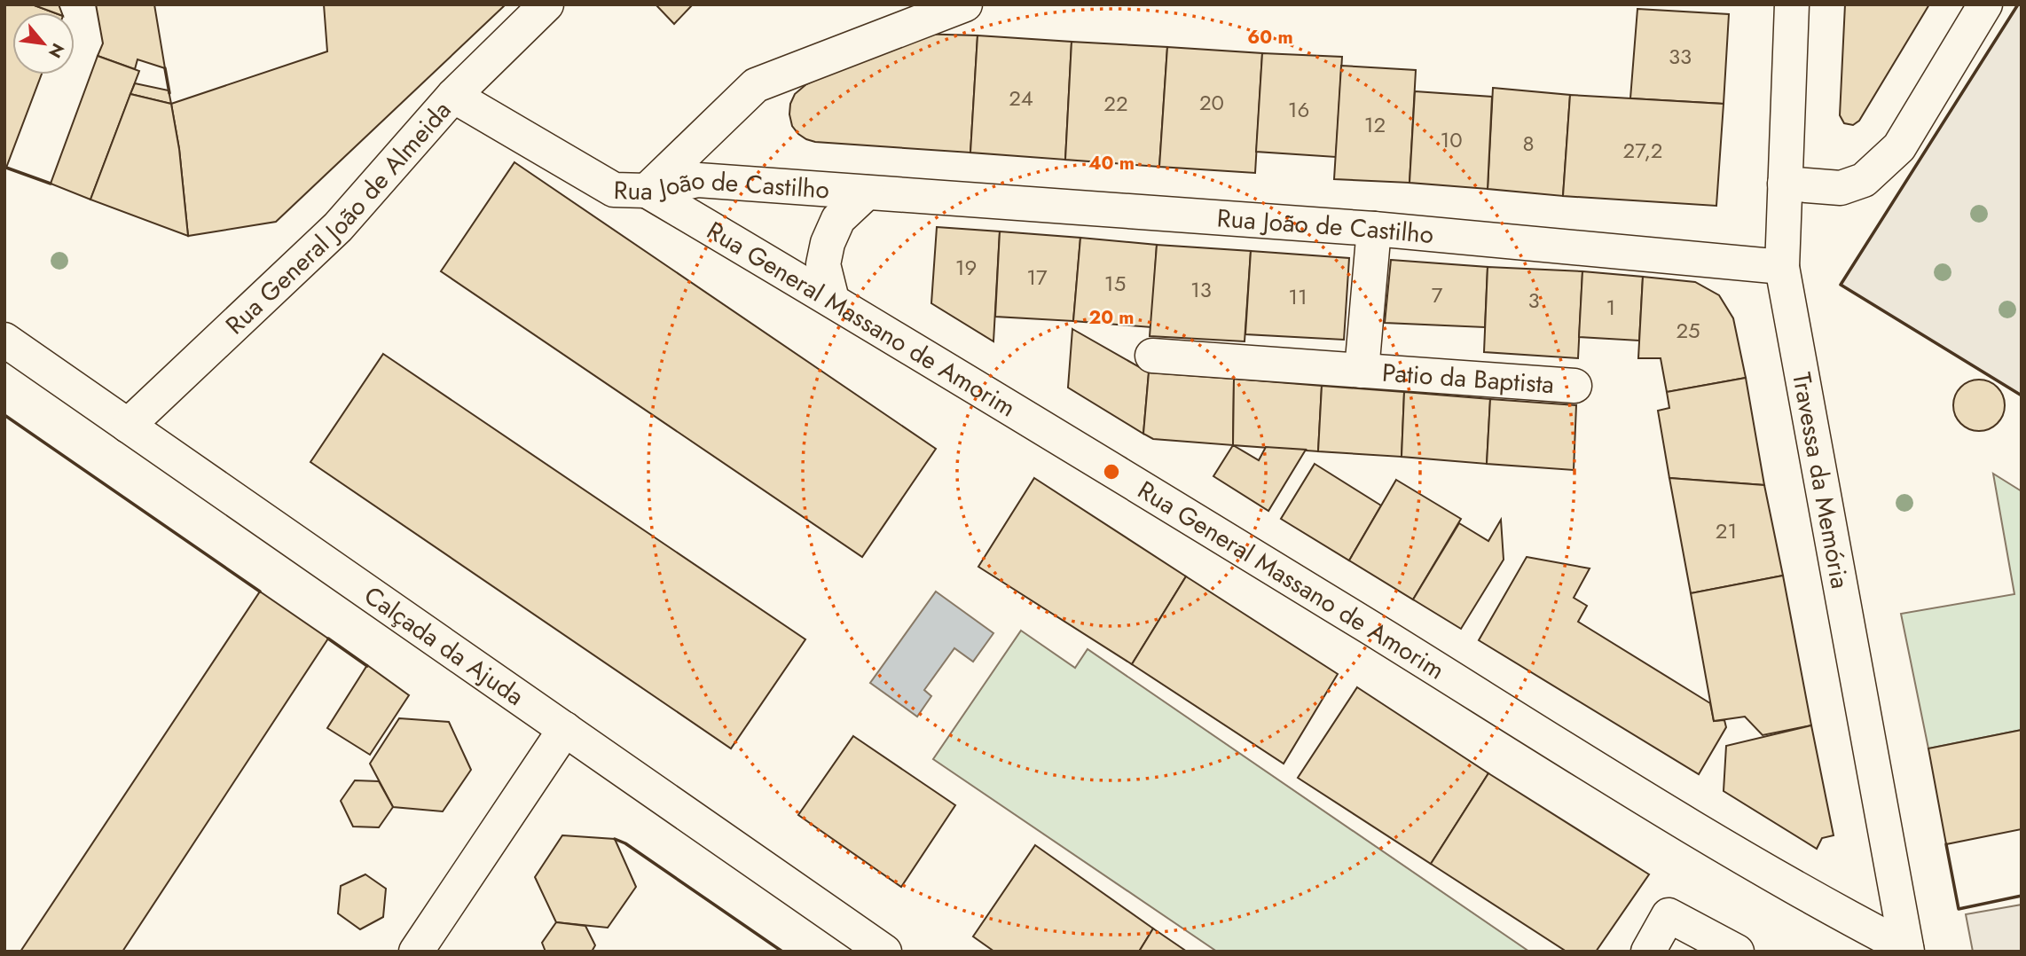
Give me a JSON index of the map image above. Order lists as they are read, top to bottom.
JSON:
{
  "streets": {
    "street": [
      "Rua João de Castilho",
      "Rua General João de Almeida",
      "Rua General Massano de Amorim",
      "Patio da Baptista",
      "Travessa da Memória",
      "Calçada da Ajuda"
    ]
  },
  "crossings": [
    ["Rua João de Castilho", "Rua General João de Almeida"],
    ["Rua João de Castilho", "Rua General Massano de Amorim"],
    ["Rua João de Castilho", "Patio da Baptista"],
    ["Rua João de Castilho", "Travessa da Memória"],
    ["Rua General João de Almeida", "Calçada da Ajuda"],
    ["Rua General Massano de Amorim", "Travessa da Memória"]
  ],
  "house_numbers": [
    "33",
    "24",
    "20",
    "22",
    "16",
    "12",
    "10",
    "8",
    "27,2",
    "19",
    "17",
    "15",
    "13",
    "7",
    "11",
    "3",
    "1",
    "25",
    "21"
  ],
  "north": "bottom right",
  "rings": ["60 m", "40 m", "20 m"]
}
